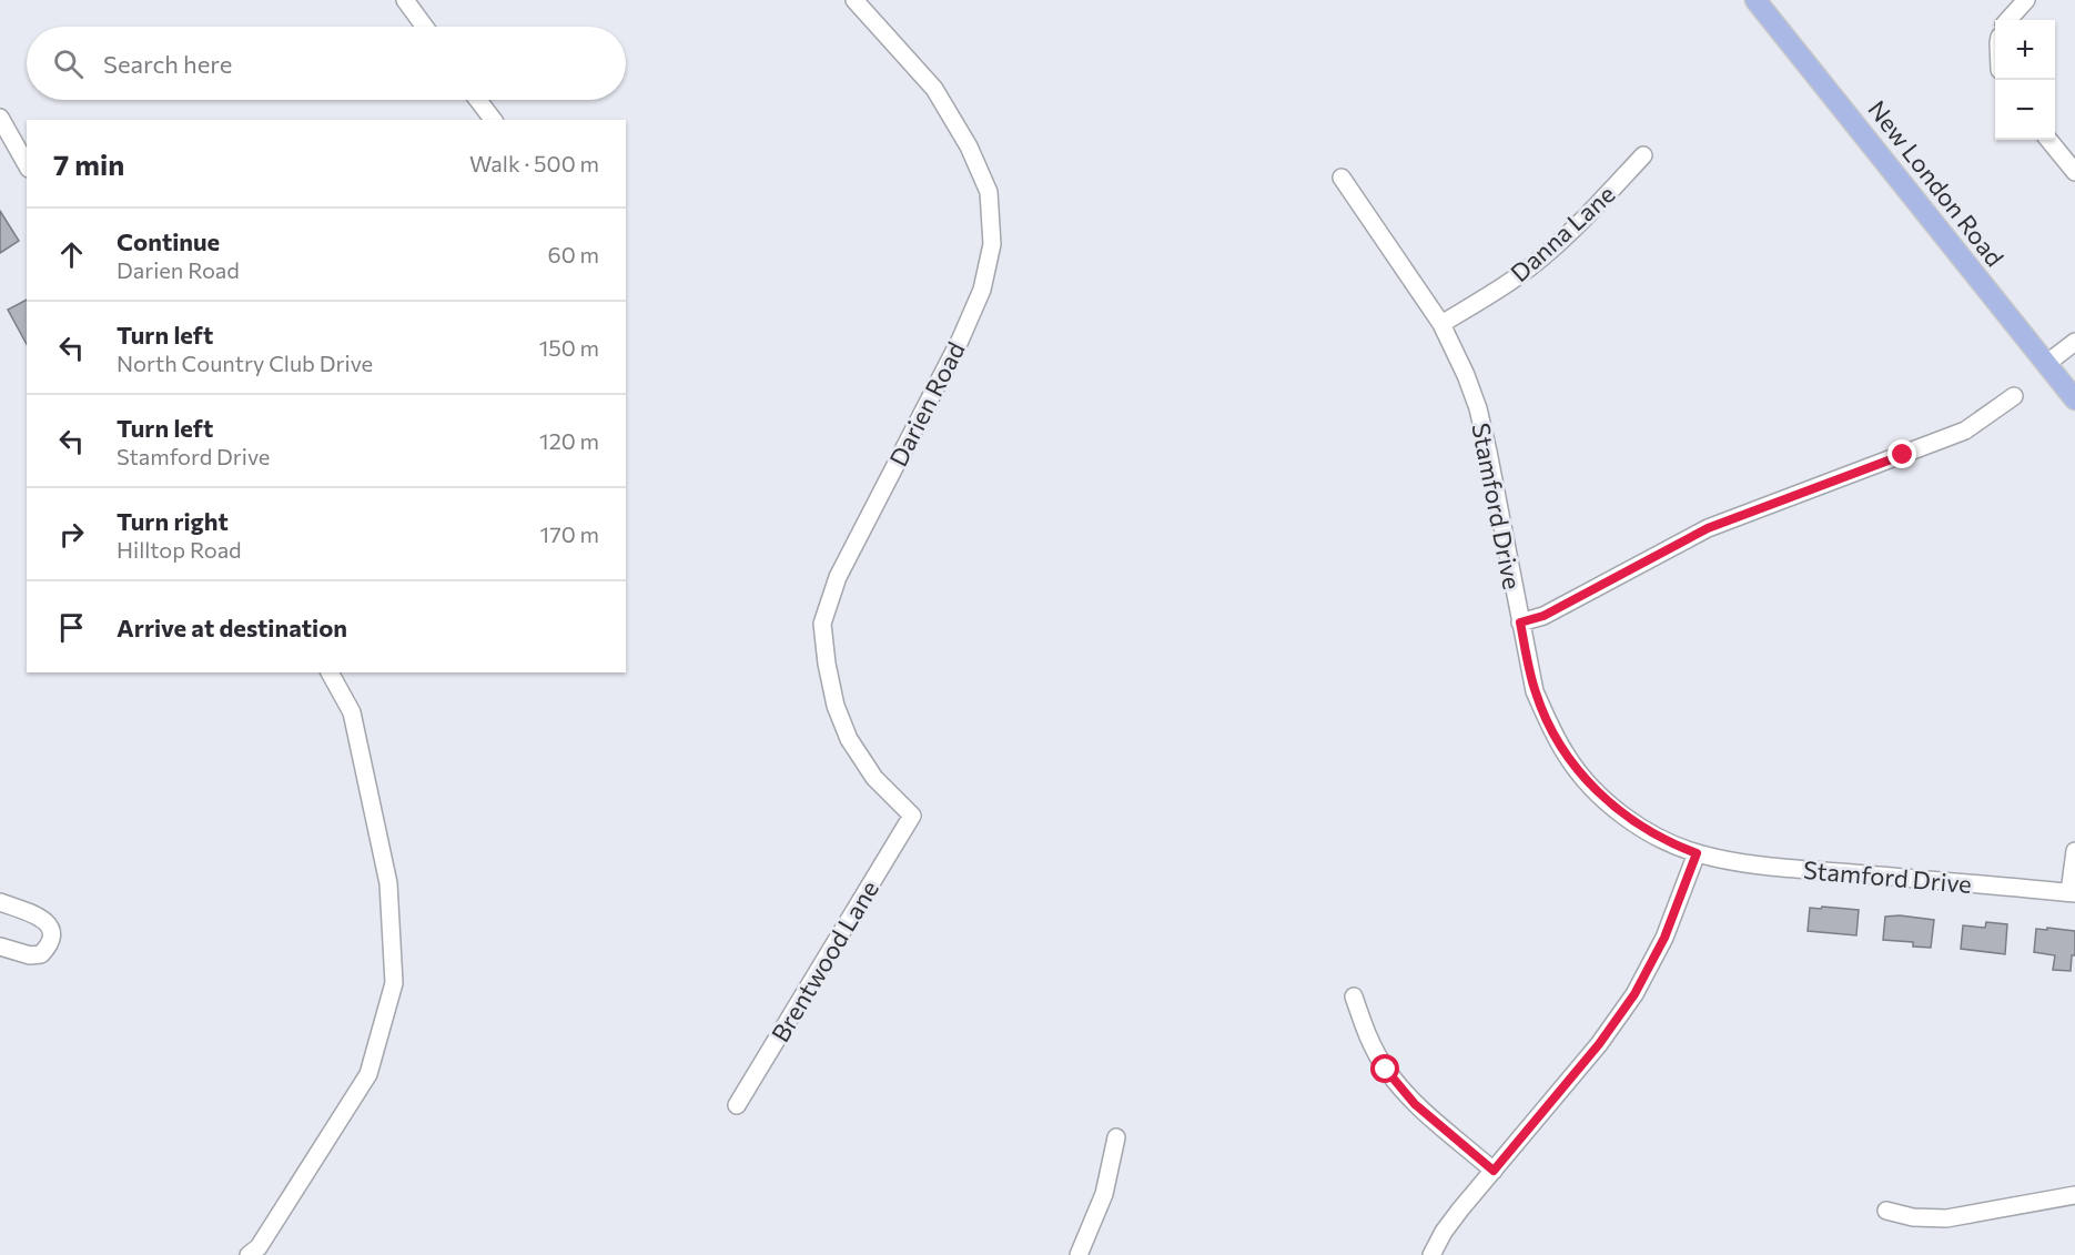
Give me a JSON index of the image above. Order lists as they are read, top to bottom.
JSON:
{
  "streets": {
    "main road": ["New London Road"],
    "street": [
      "Danna Lane",
      "Darien Road",
      "Stamford Drive",
      "Brentwood Lane"
    ]
  },
  "crossings": [
    ["Danna Lane", "Stamford Drive"],
    ["Darien Road", "Brentwood Lane"]
  ],
  "page": {
    "map_buttons": ["+", "−"],
    "search": "Search here",
    "heading": ["7 min", "Walk · 500 m"],
    "list": [
      ["Continue", "Darien Road", "60 m"],
      ["Turn left", "North Country Club Drive", "150 m"],
      ["Turn left", "Stamford Drive", "120 m"],
      ["Turn right", "Hilltop Road", "170 m"],
      "Arrive at destination"
    ]
  }
}
